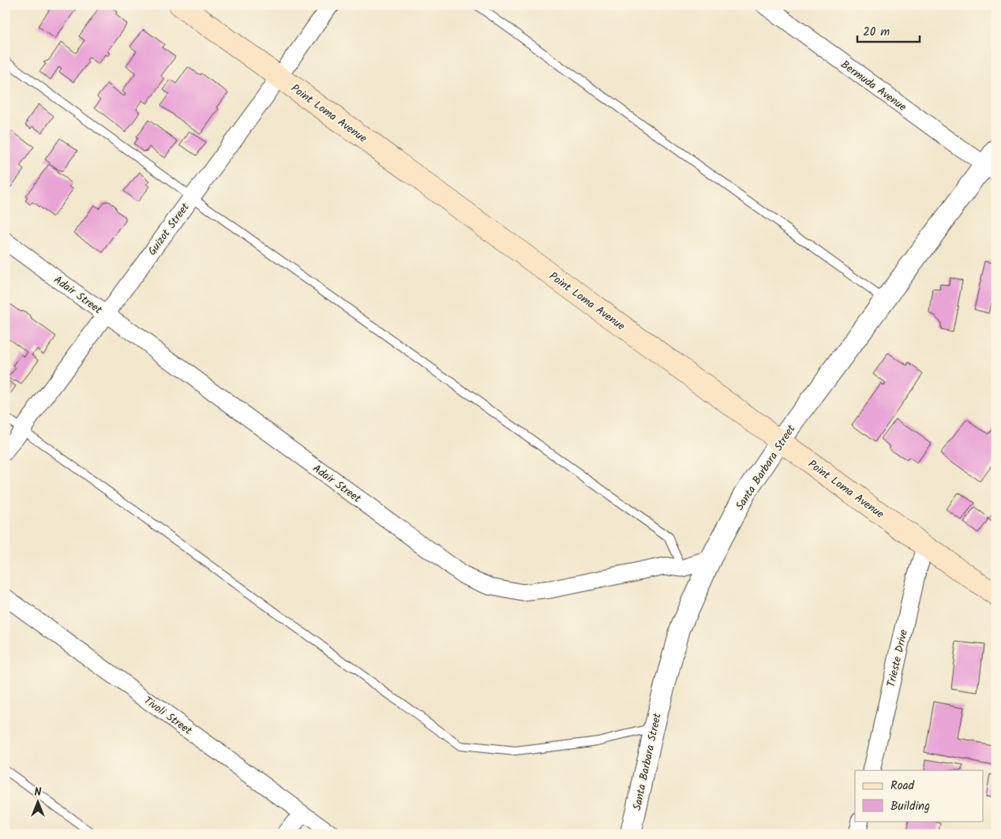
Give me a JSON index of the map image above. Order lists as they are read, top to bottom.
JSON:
{
  "streets": {
    "main road": ["Point Loma Avenue"],
    "street": [
      "Bermuda Avenue",
      "Guizot Street",
      "Adair Street",
      "Santa Barbara Street",
      "Trieste Drive",
      "Tivoli Street"
    ]
  },
  "crossings": [
    ["Bermuda Avenue", "Santa Barbara Street"],
    ["Point Loma Avenue", "Guizot Street"],
    ["Point Loma Avenue", "Santa Barbara Street"],
    ["Point Loma Avenue", "Trieste Drive"],
    ["Guizot Street", "Adair Street"],
    ["Adair Street", "Santa Barbara Street"]
  ],
  "legend": ["Road", "Building"],
  "scale_bar": "20 m",
  "north": "top"
}
